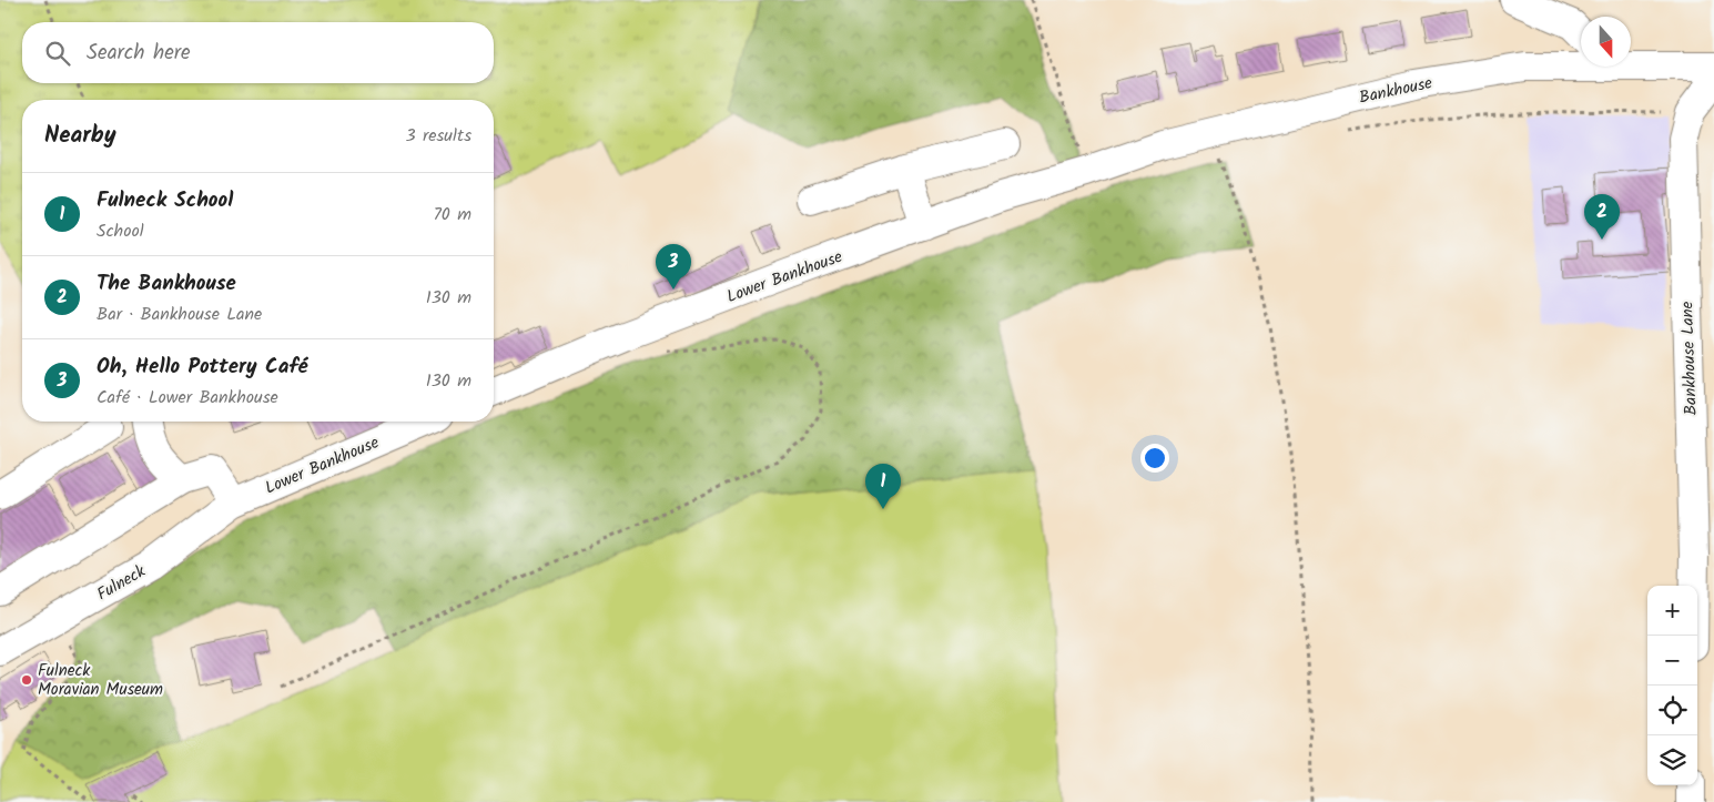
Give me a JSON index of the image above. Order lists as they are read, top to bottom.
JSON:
{
  "streets": {
    "street": [
      "Bankhouse",
      "Lower Bankhouse",
      "Bankhouse Lane",
      "Fulneck"
    ]
  },
  "crossings": [
    ["Bankhouse", "Lower Bankhouse"],
    ["Lower Bankhouse", "Fulneck"]
  ],
  "places": ["Fulneck Moravian Museum"],
  "north": "bottom",
  "page": {
    "search": "Search here",
    "heading": ["Nearby", "3 results"],
    "list": [
      {
        "mark": "1",
        "name": "Fulneck School",
        "note": "School",
        "value": "70 m"
      },
      {
        "mark": "2",
        "name": "The Bankhouse",
        "note": "Bar · Bankhouse Lane",
        "value": "130 m"
      },
      {
        "mark": "3",
        "name": "Oh, Hello Pottery Café",
        "note": "Café · Lower Bankhouse",
        "value": "130 m"
      }
    ],
    "pins": ["2", "3", "1"],
    "map_buttons": ["+", "−"]
  }
}
